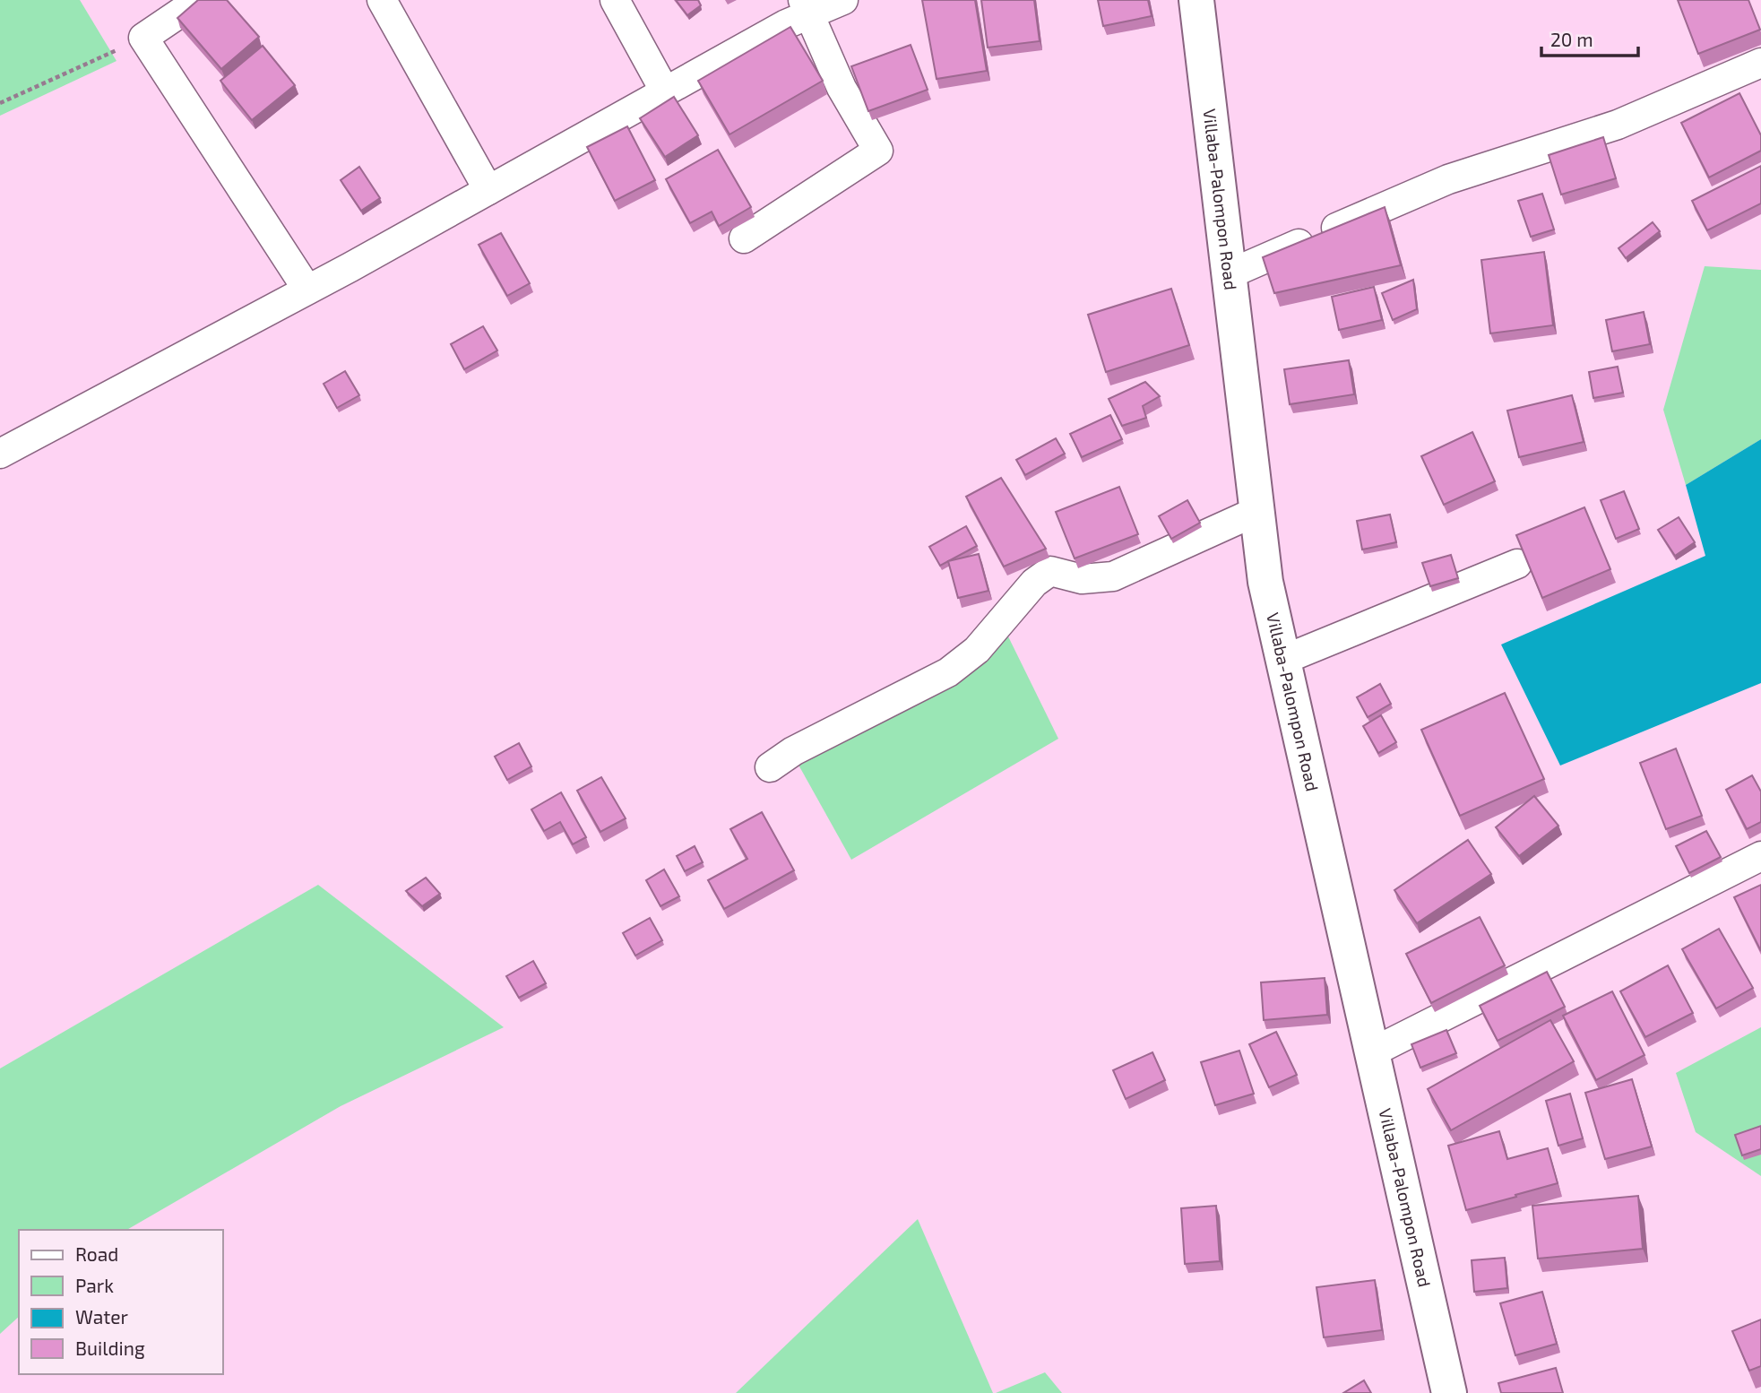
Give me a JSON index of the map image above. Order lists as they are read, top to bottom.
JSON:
{
  "streets": {
    "main road": ["Villaba-Palompon Road"]
  },
  "legend": [
    "Road",
    "Park",
    "Water",
    "Building"
  ],
  "scale_bar": "20 m"
}
